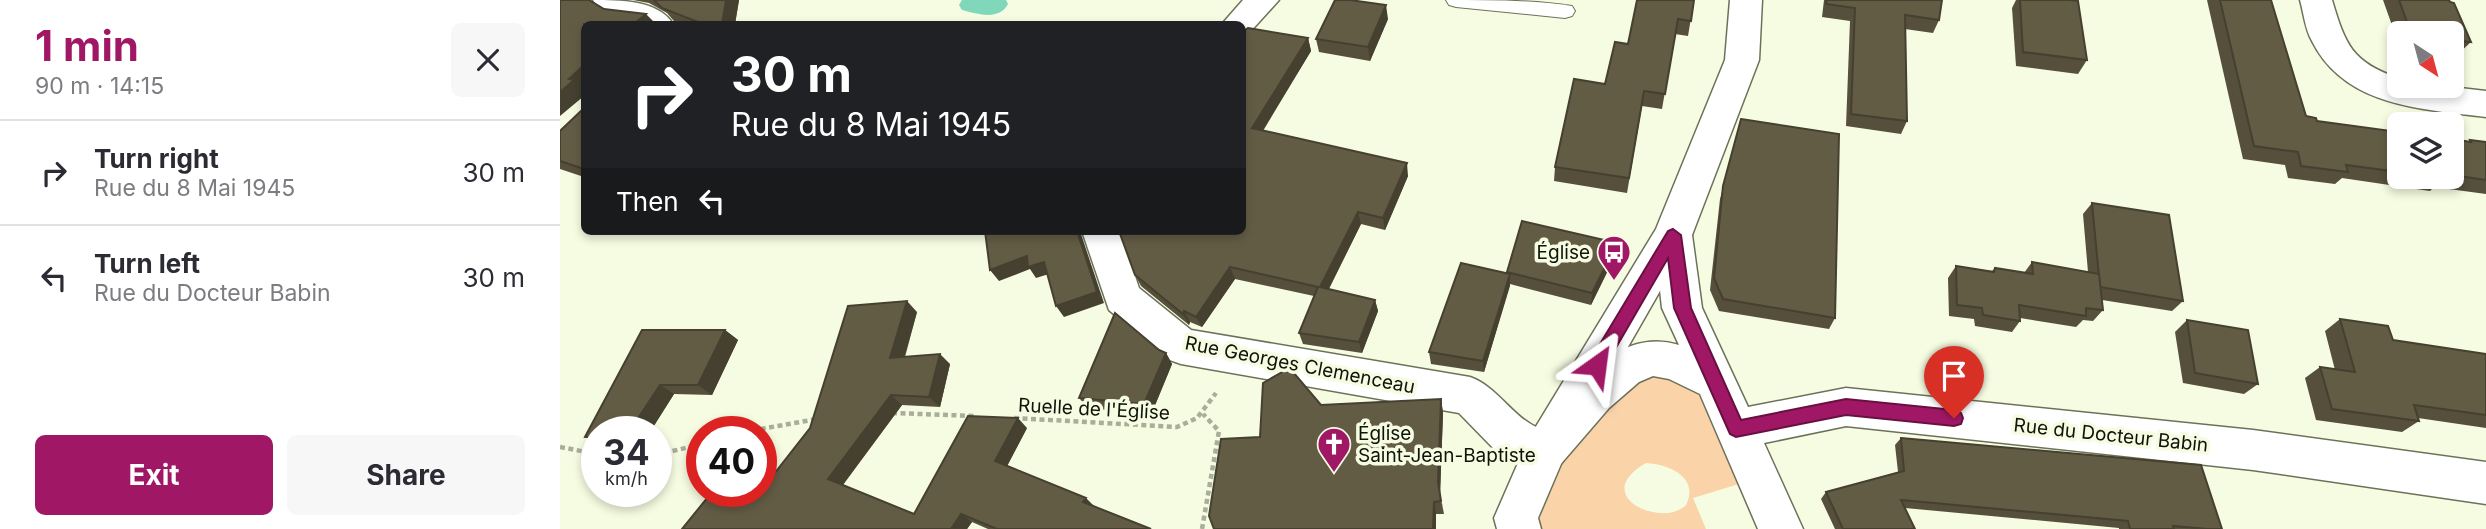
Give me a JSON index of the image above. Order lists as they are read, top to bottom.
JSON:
{
  "streets": {
    "street": ["Rue Georges Clemenceau", "Rue du Docteur Babin"],
    "path": ["Ruelle de l'Église"]
  },
  "places": {
    "bus stop": ["Église"],
    "church": ["Église Saint-Jean-Baptiste"]
  },
  "north": "bottom right",
  "page": {
    "heading": ["1 min", "90 m · 14:15"],
    "turn": ["30 m", "Rue du 8 Mai 1945"],
    "list": [
      {
        "name": "Turn right",
        "note": "Rue du 8 Mai 1945",
        "value": "30 m"
      },
      {
        "name": "Turn left",
        "note": "Rue du Docteur Babin",
        "value": "30 m"
      }
    ],
    "then": "Then",
    "speed": "34 km/h",
    "limit": "40",
    "buttons": ["Exit", "Share"]
  }
}
